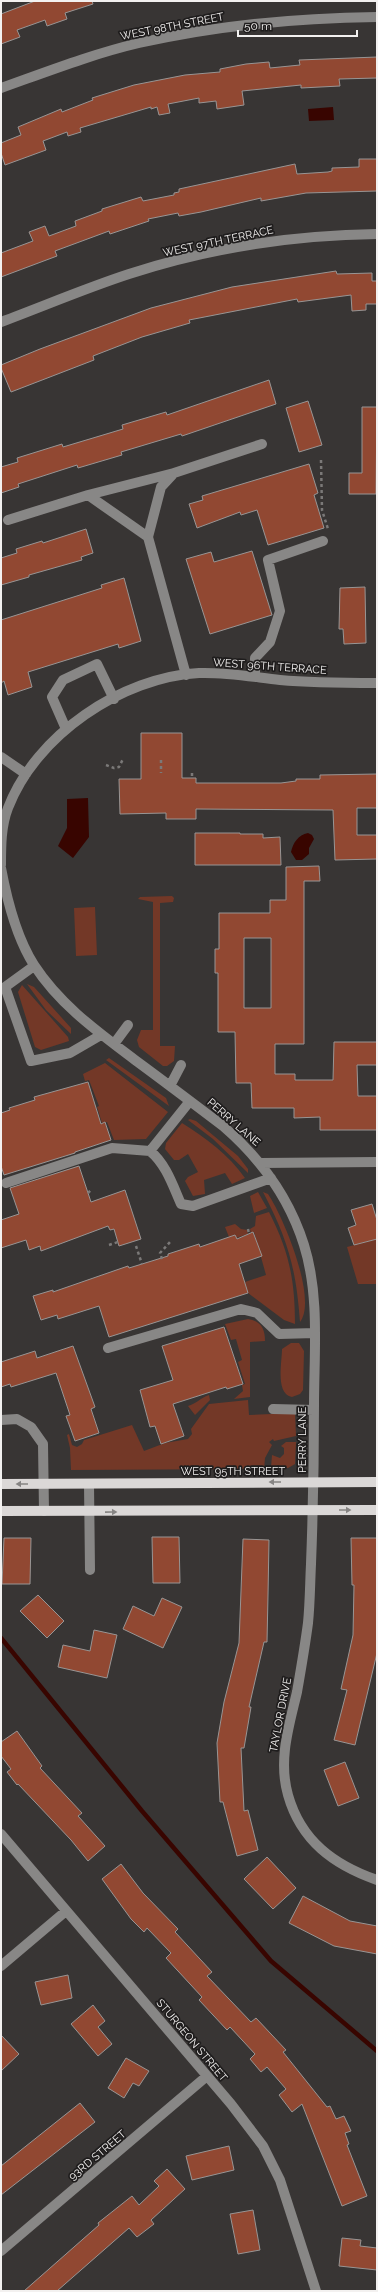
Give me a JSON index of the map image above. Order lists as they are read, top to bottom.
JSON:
{
  "streets": {
    "main road": ["WEST 95TH STREET"],
    "street": [
      "WEST 98TH STREET",
      "WEST 97TH TERRACE",
      "WEST 96TH TERRACE",
      "PERRY LANE",
      "TAYLOR DRIVE",
      "STURGEON STREET",
      "93RD STREET"
    ]
  },
  "crossings": [
    ["PERRY LANE", "WEST 95TH STREET"],
    ["PERRY LANE", "TAYLOR DRIVE"],
    ["STURGEON STREET", "93RD STREET"]
  ],
  "scale_bar": "50 m"
}
